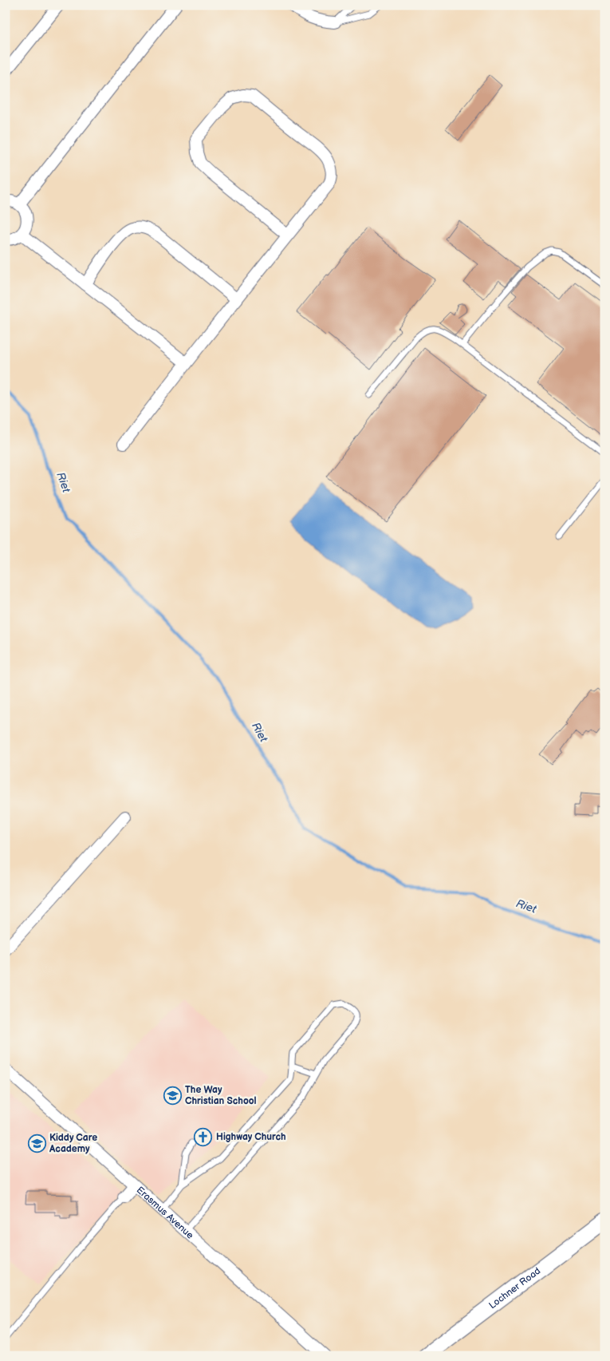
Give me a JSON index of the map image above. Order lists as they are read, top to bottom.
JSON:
{
  "streets": {
    "street": ["Erasmus Avenue", "Lochner Road"]
  },
  "water": ["Riet"],
  "places": {
    "school or university": ["The Way Christian School", "Kiddy Care Academy"],
    "church": ["Highway Church"]
  }
}
